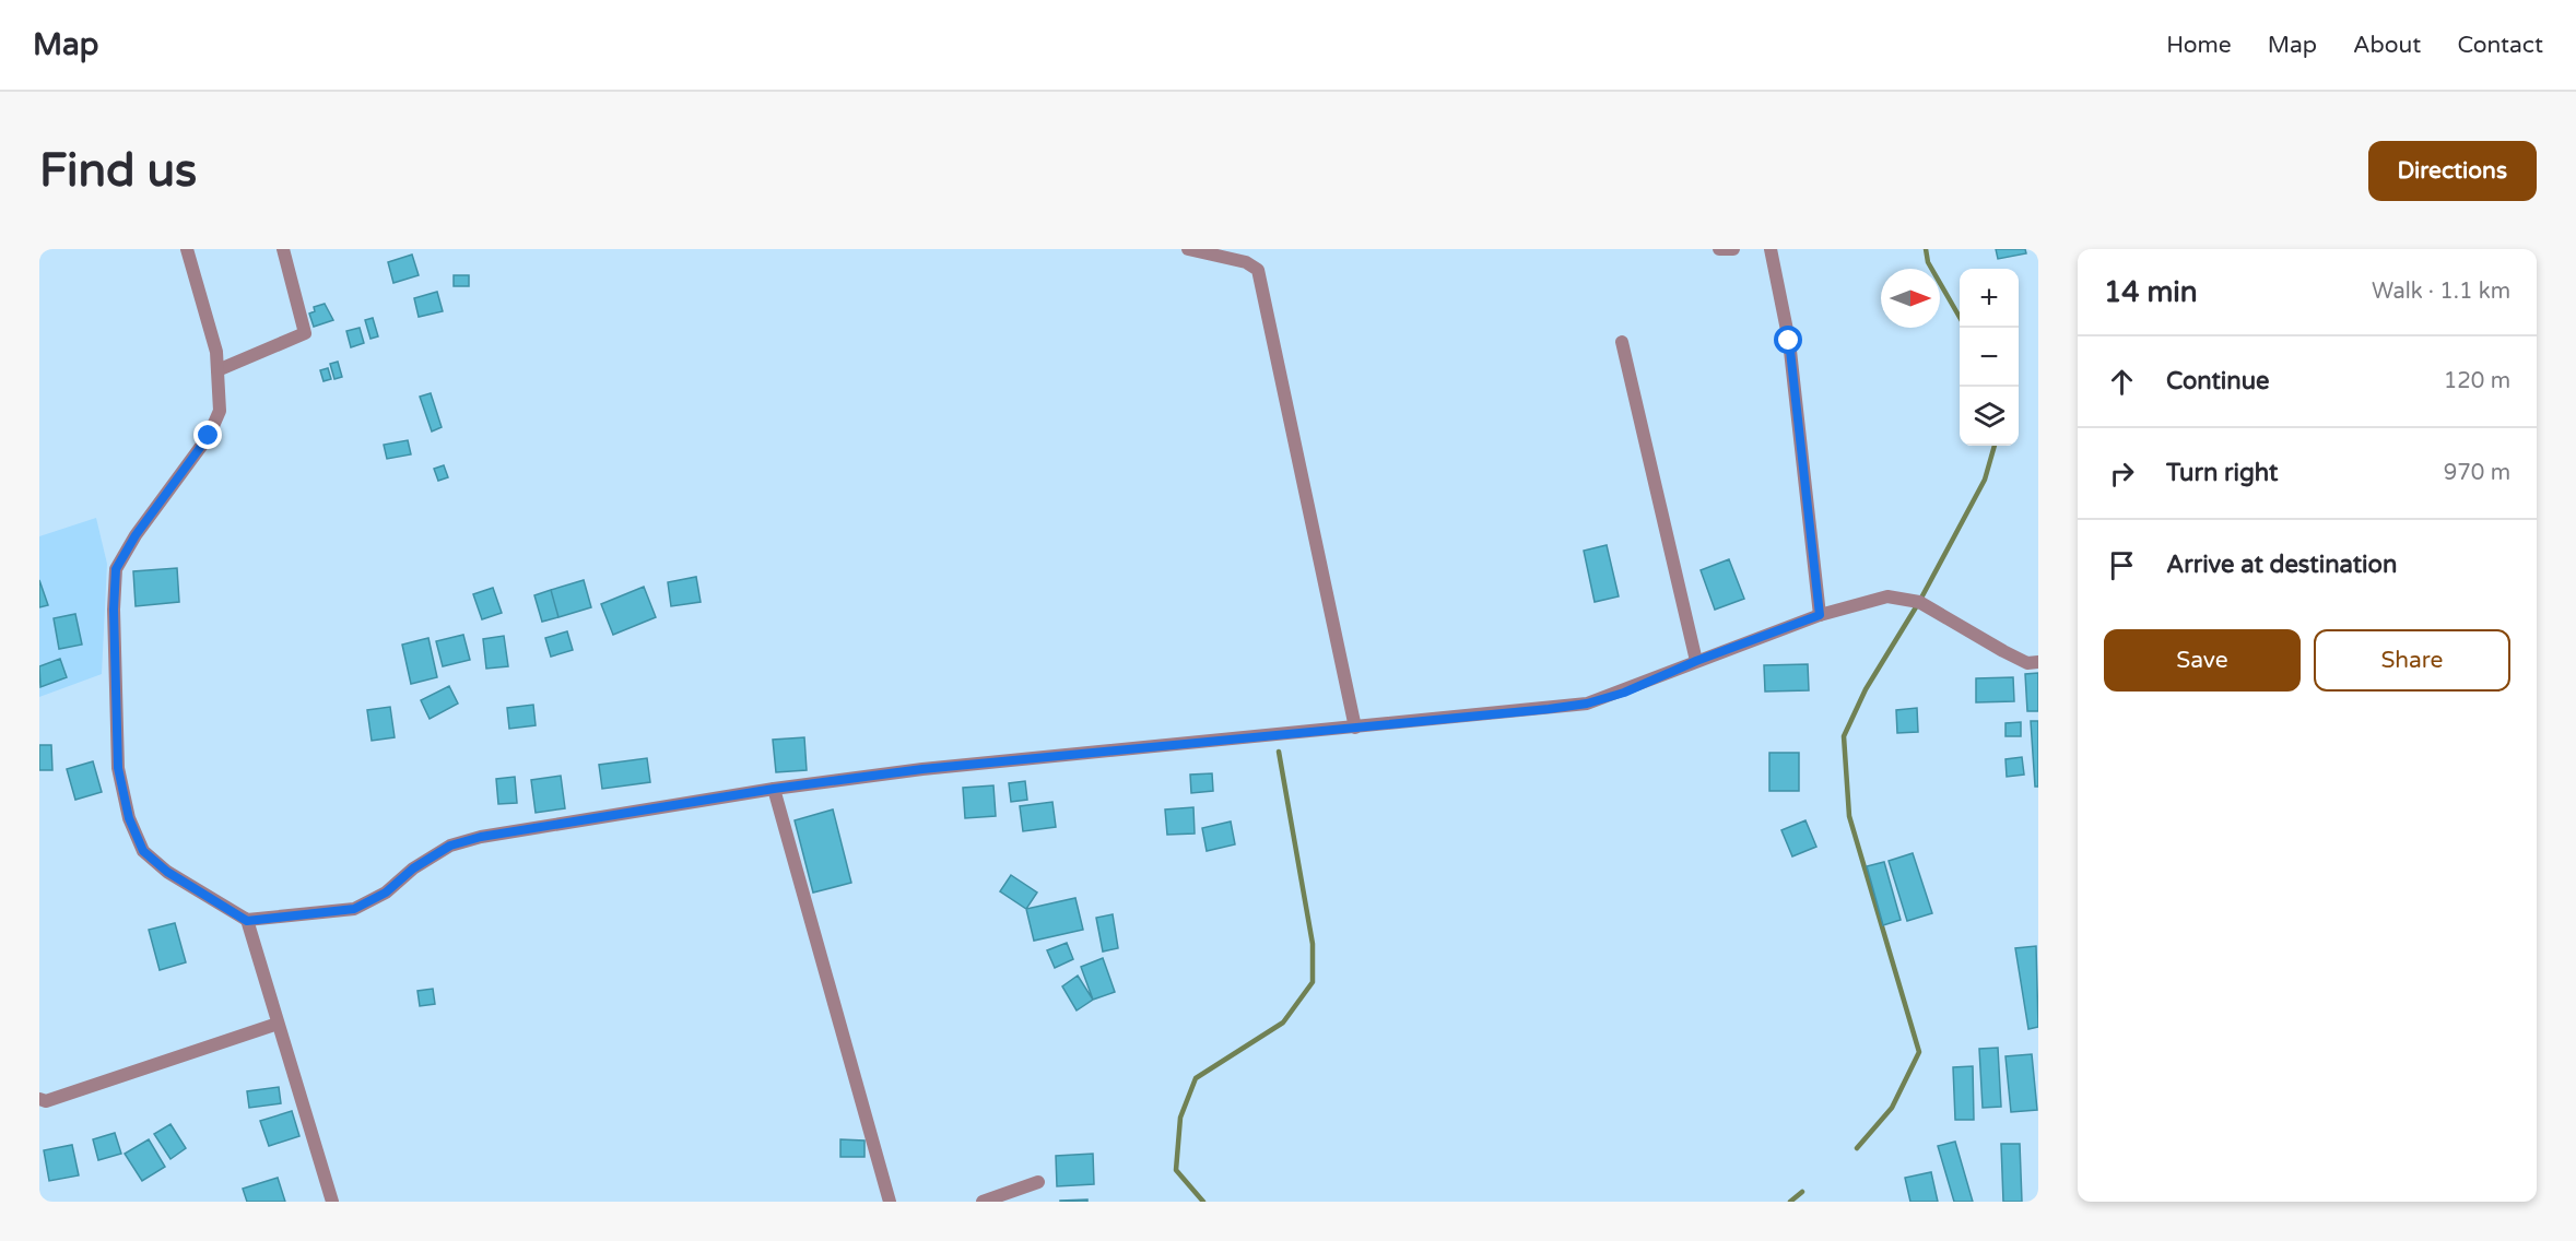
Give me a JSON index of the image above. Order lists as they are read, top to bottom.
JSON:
{
  "north": "right",
  "page": {
    "header": "Map",
    "nav": [
      "Home",
      "Map",
      "About",
      "Contact"
    ],
    "buttons": [
      "Directions",
      ["Save", "Share"]
    ],
    "title": "Find us",
    "heading": ["14 min", "Walk · 1.1 km"],
    "map_buttons": ["+", "−"],
    "list": [
      ["Continue", "120 m"],
      ["Turn right", "970 m"],
      "Arrive at destination"
    ]
  }
}
